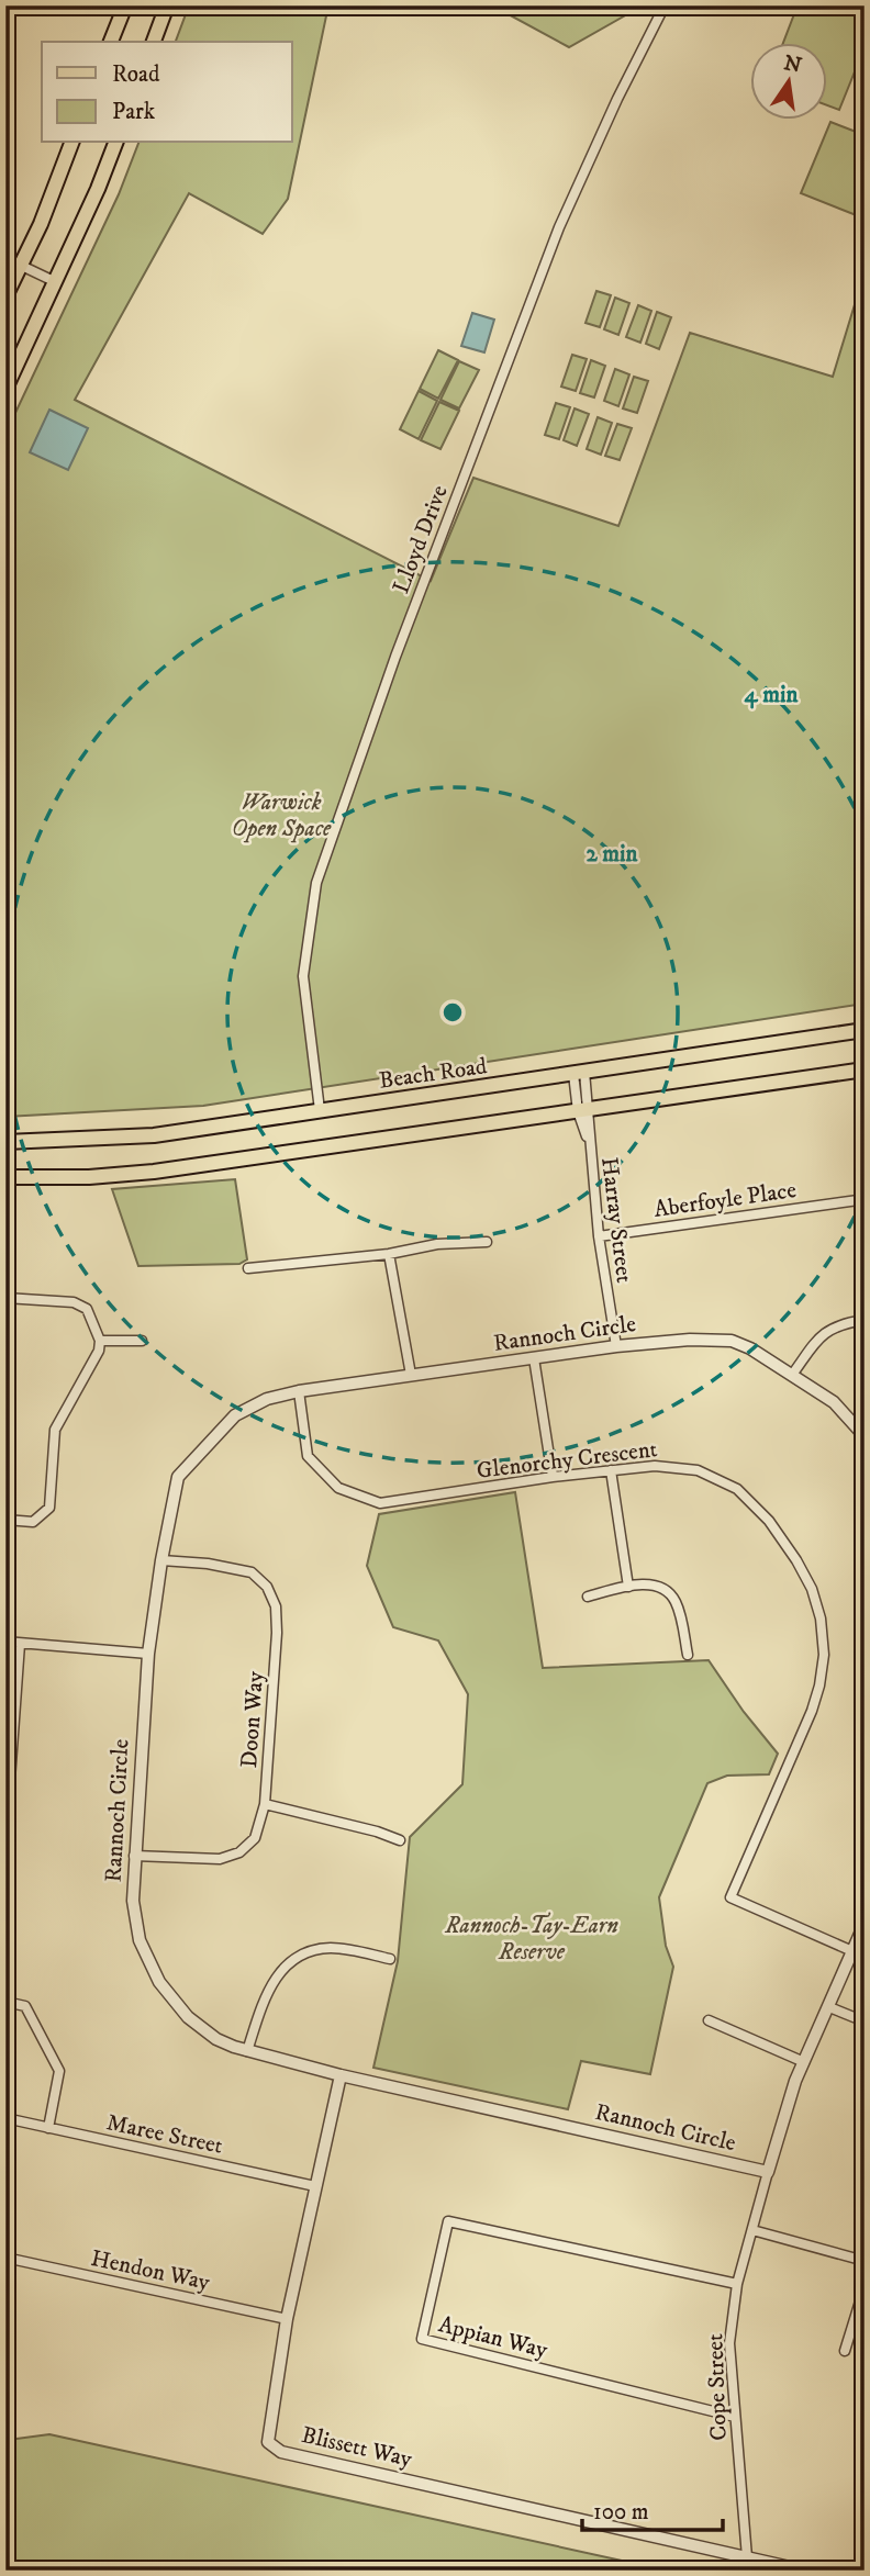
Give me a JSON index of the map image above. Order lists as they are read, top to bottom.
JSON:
{
  "streets": {
    "main road": ["Beach Road"],
    "street": [
      "Lloyd Drive",
      "Aberfoyle Place",
      "Harray Street",
      "Rannoch Circle",
      "Glenorchy Crescent",
      "Doon Way",
      "Maree Street",
      "Hendon Way",
      "Appian Way",
      "Cope Street",
      "Blissett Way"
    ]
  },
  "crossings": [
    ["Lloyd Drive", "Beach Road"],
    ["Beach Road", "Harray Street"],
    ["Aberfoyle Place", "Harray Street"],
    ["Harray Street", "Rannoch Circle"],
    ["Rannoch Circle", "Glenorchy Crescent"],
    ["Rannoch Circle", "Doon Way"],
    ["Rannoch Circle", "Cope Street"],
    ["Rannoch Circle", "Blissett Way"],
    ["Maree Street", "Blissett Way"],
    ["Hendon Way", "Blissett Way"],
    ["Appian Way", "Cope Street"],
    ["Cope Street", "Blissett Way"]
  ],
  "parks": ["Warwick Open Space", "Rannoch-Tay-Earn Reserve"],
  "legend": ["Road", "Park"],
  "scale_bar": "100 m",
  "north": "top",
  "rings": ["4 min", "2 min"]
}
